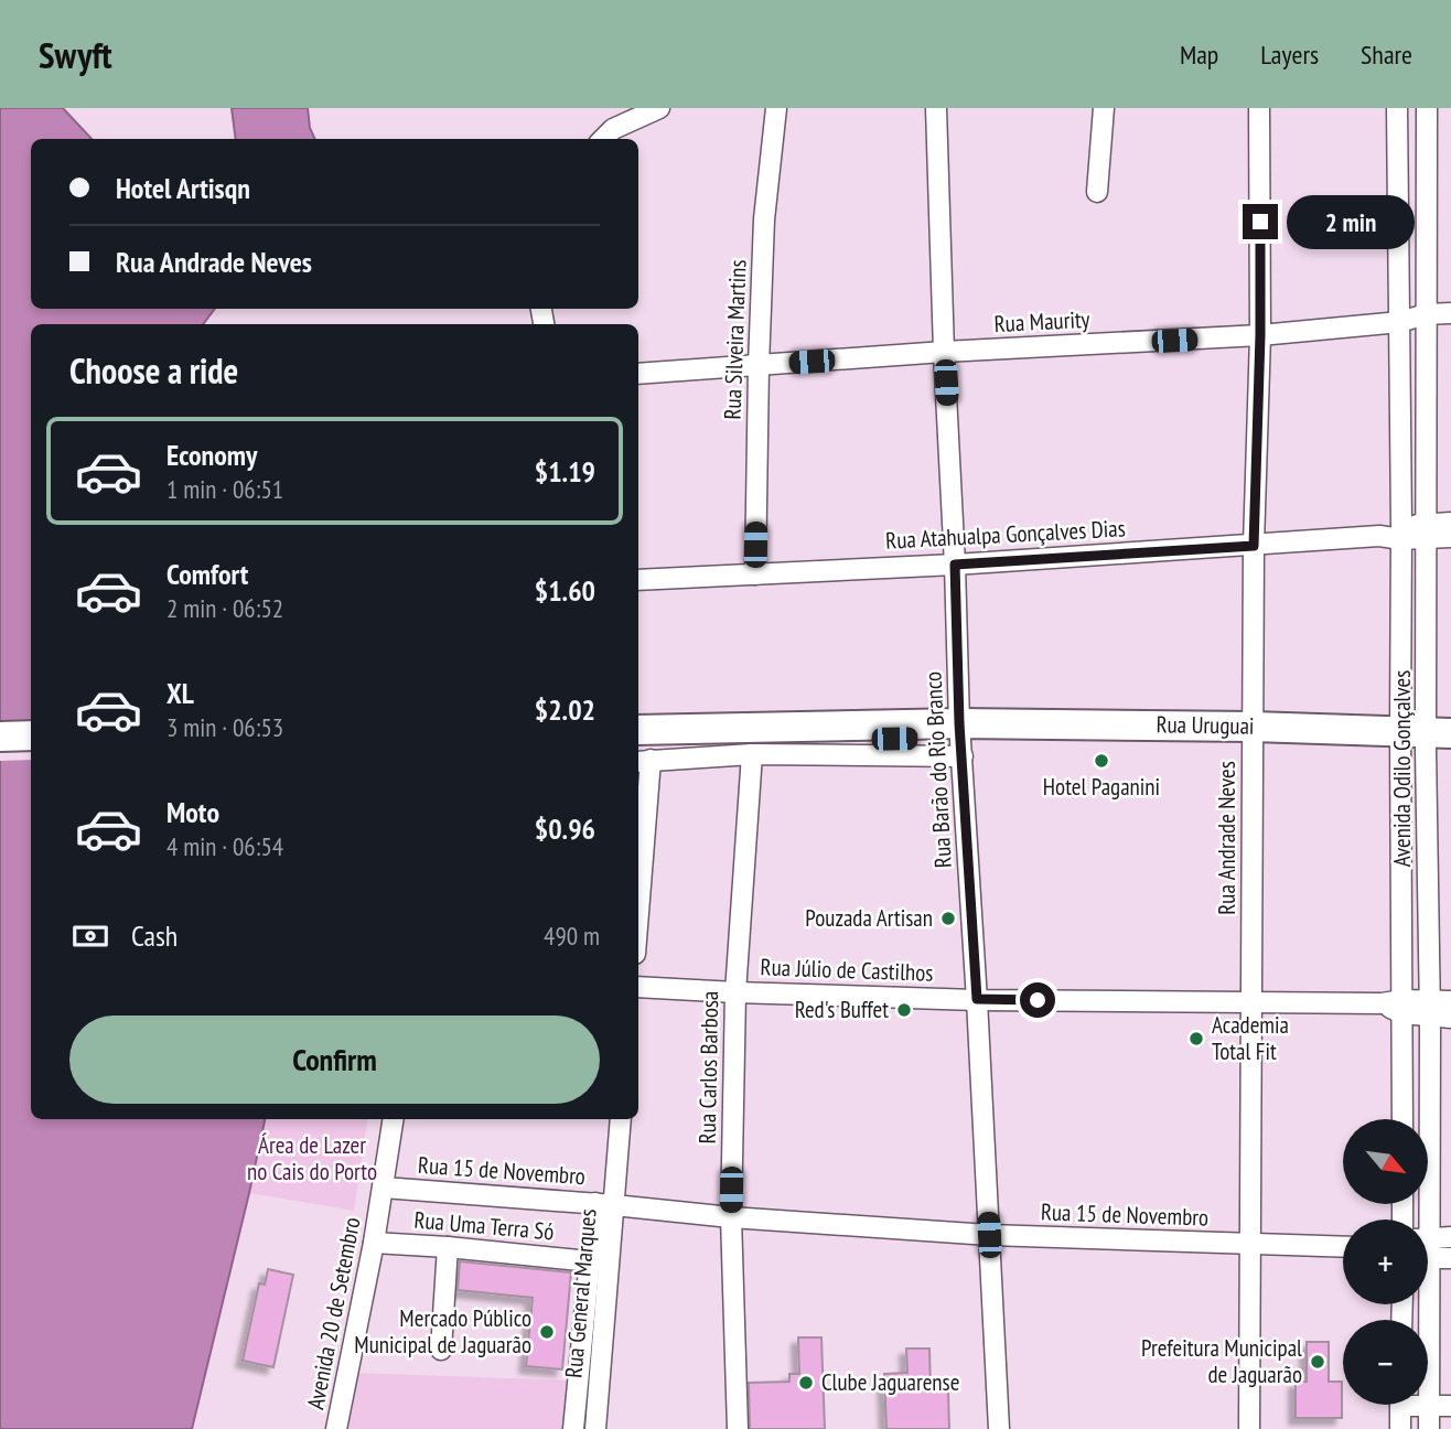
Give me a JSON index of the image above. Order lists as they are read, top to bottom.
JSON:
{
  "streets": {
    "highway": ["Rua Uruguai"],
    "street": [
      "Rua Maurity",
      "Rua Silveira Martins",
      "Rua Atahualpa Gonçalves Dias",
      "Avenida Odilo Gonçalves",
      "Rua Barão do Rio Branco",
      "Rua Andrade Neves",
      "Rua Júlio de Castilhos",
      "Rua Carlos Barbosa",
      "Rua 15 de Novembro",
      "Rua Uma Terra Só",
      "Rua General Marques",
      "Avenida 20 de Setembro"
    ]
  },
  "crossings": [
    ["Rua Maurity", "Rua Silveira Martins"],
    ["Rua Maurity", "Avenida Odilo Gonçalves"],
    ["Rua Maurity", "Rua Barão do Rio Branco"],
    ["Rua Maurity", "Rua Andrade Neves"],
    ["Rua Silveira Martins", "Rua Atahualpa Gonçalves Dias"],
    ["Rua Atahualpa Gonçalves Dias", "Avenida Odilo Gonçalves"],
    ["Rua Atahualpa Gonçalves Dias", "Rua Barão do Rio Branco"],
    ["Rua Atahualpa Gonçalves Dias", "Rua Andrade Neves"],
    ["Rua Uruguai", "Avenida Odilo Gonçalves"],
    ["Rua Uruguai", "Rua Barão do Rio Branco"],
    ["Rua Uruguai", "Rua Andrade Neves"],
    ["Avenida Odilo Gonçalves", "Rua Júlio de Castilhos"],
    ["Rua Barão do Rio Branco", "Rua Júlio de Castilhos"],
    ["Rua Barão do Rio Branco", "Rua 15 de Novembro"],
    ["Rua Andrade Neves", "Rua Júlio de Castilhos"],
    ["Rua Andrade Neves", "Rua 15 de Novembro"],
    ["Rua Júlio de Castilhos", "Rua Carlos Barbosa"],
    ["Rua Carlos Barbosa", "Rua 15 de Novembro"],
    ["Rua 15 de Novembro", "Rua General Marques"],
    ["Rua 15 de Novembro", "Avenida 20 de Setembro"],
    ["Rua Uma Terra Só", "Avenida 20 de Setembro"]
  ],
  "parks": ["Área de Lazer no Cais do Porto"],
  "places": [
    "Hotel Paganini",
    "Pouzada Artisan",
    "Red's Buffet",
    "Academia Total Fit",
    "Mercado Público Municipal de Jaguarão",
    "Prefeitura Municipal de Jaguarão",
    "Clube Jaguarense"
  ],
  "north": "bottom right",
  "page": {
    "header": "Swyft",
    "nav": ["Map", "Layers", "Share"],
    "banner": ["Hotel Artisqn", "Rua Andrade Neves"],
    "bubble": "2 min",
    "heading": "Choose a ride",
    "list": [
      {
        "name": "Economy",
        "note": "1 min · 06:51",
        "value": "$1.19"
      },
      {
        "name": "Comfort",
        "note": "2 min · 06:52",
        "value": "$1.60"
      },
      {
        "name": "XL",
        "note": "3 min · 06:53",
        "value": "$2.02"
      },
      {
        "name": "Moto",
        "note": "4 min · 06:54",
        "value": "$0.96"
      }
    ],
    "pay": ["Cash", "490 m"],
    "buttons": "Confirm",
    "map_buttons": ["+", "−"]
  }
}
